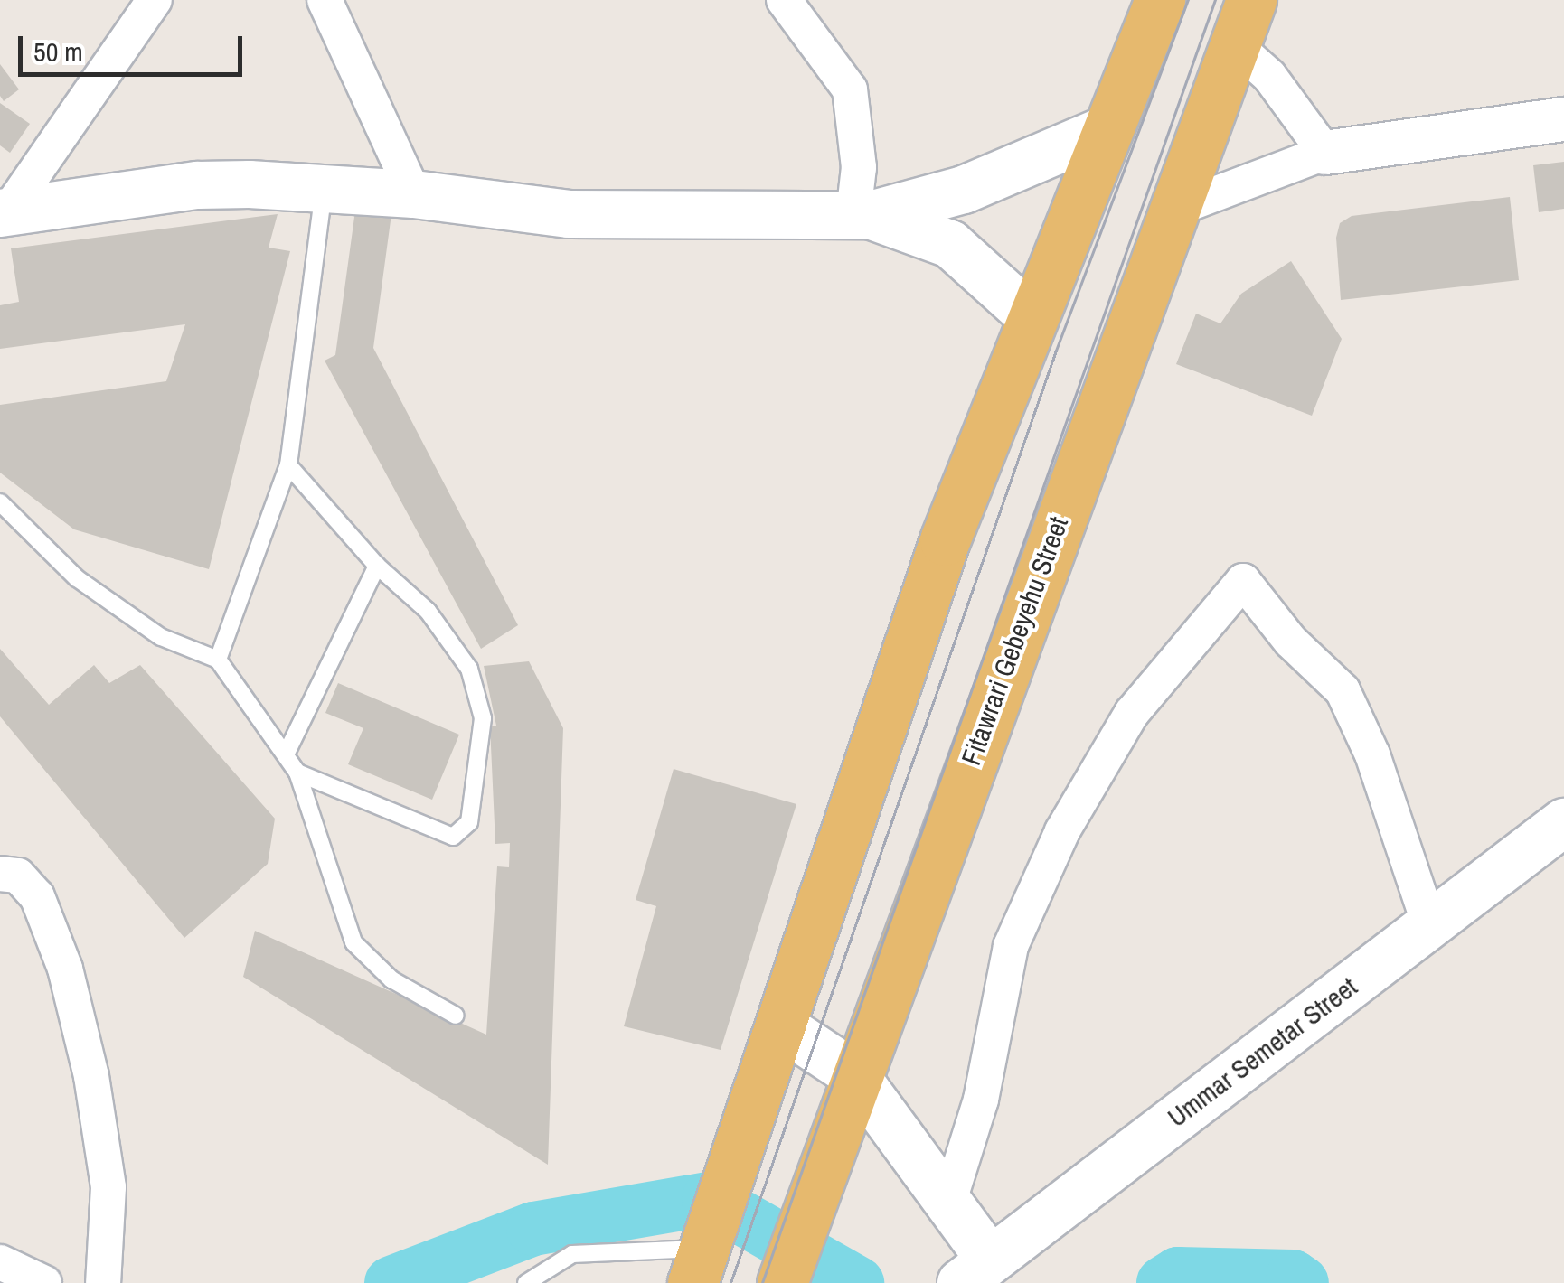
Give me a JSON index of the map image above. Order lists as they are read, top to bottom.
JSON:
{
  "streets": {
    "main road": ["Fitawrari Gebeyehu Street", "Ummar Semetar Street"]
  },
  "scale_bar": "50 m"
}
